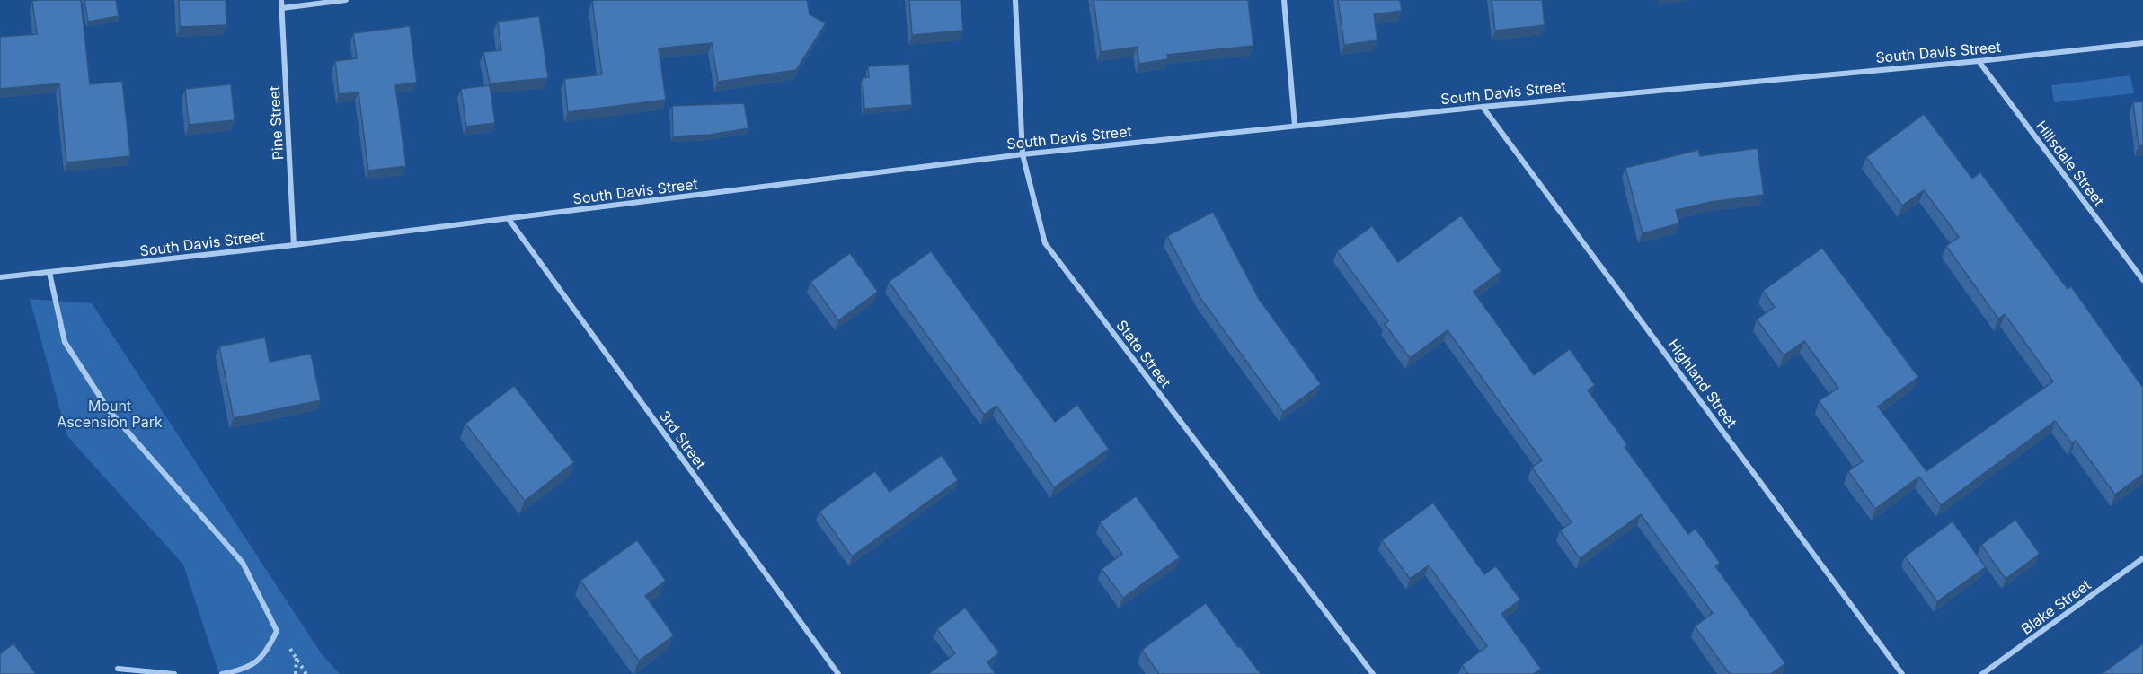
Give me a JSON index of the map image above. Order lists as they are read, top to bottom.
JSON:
{
  "streets": {
    "street": [
      "South Davis Street",
      "Pine Street",
      "Hillsdale Street",
      "State Street",
      "Highland Street",
      "3rd Street",
      "Blake Street"
    ]
  },
  "crossings": [
    ["South Davis Street", "Pine Street"],
    ["South Davis Street", "Hillsdale Street"],
    ["South Davis Street", "State Street"],
    ["South Davis Street", "Highland Street"],
    ["South Davis Street", "3rd Street"]
  ],
  "parks": ["Mount Ascension Park"]
}
